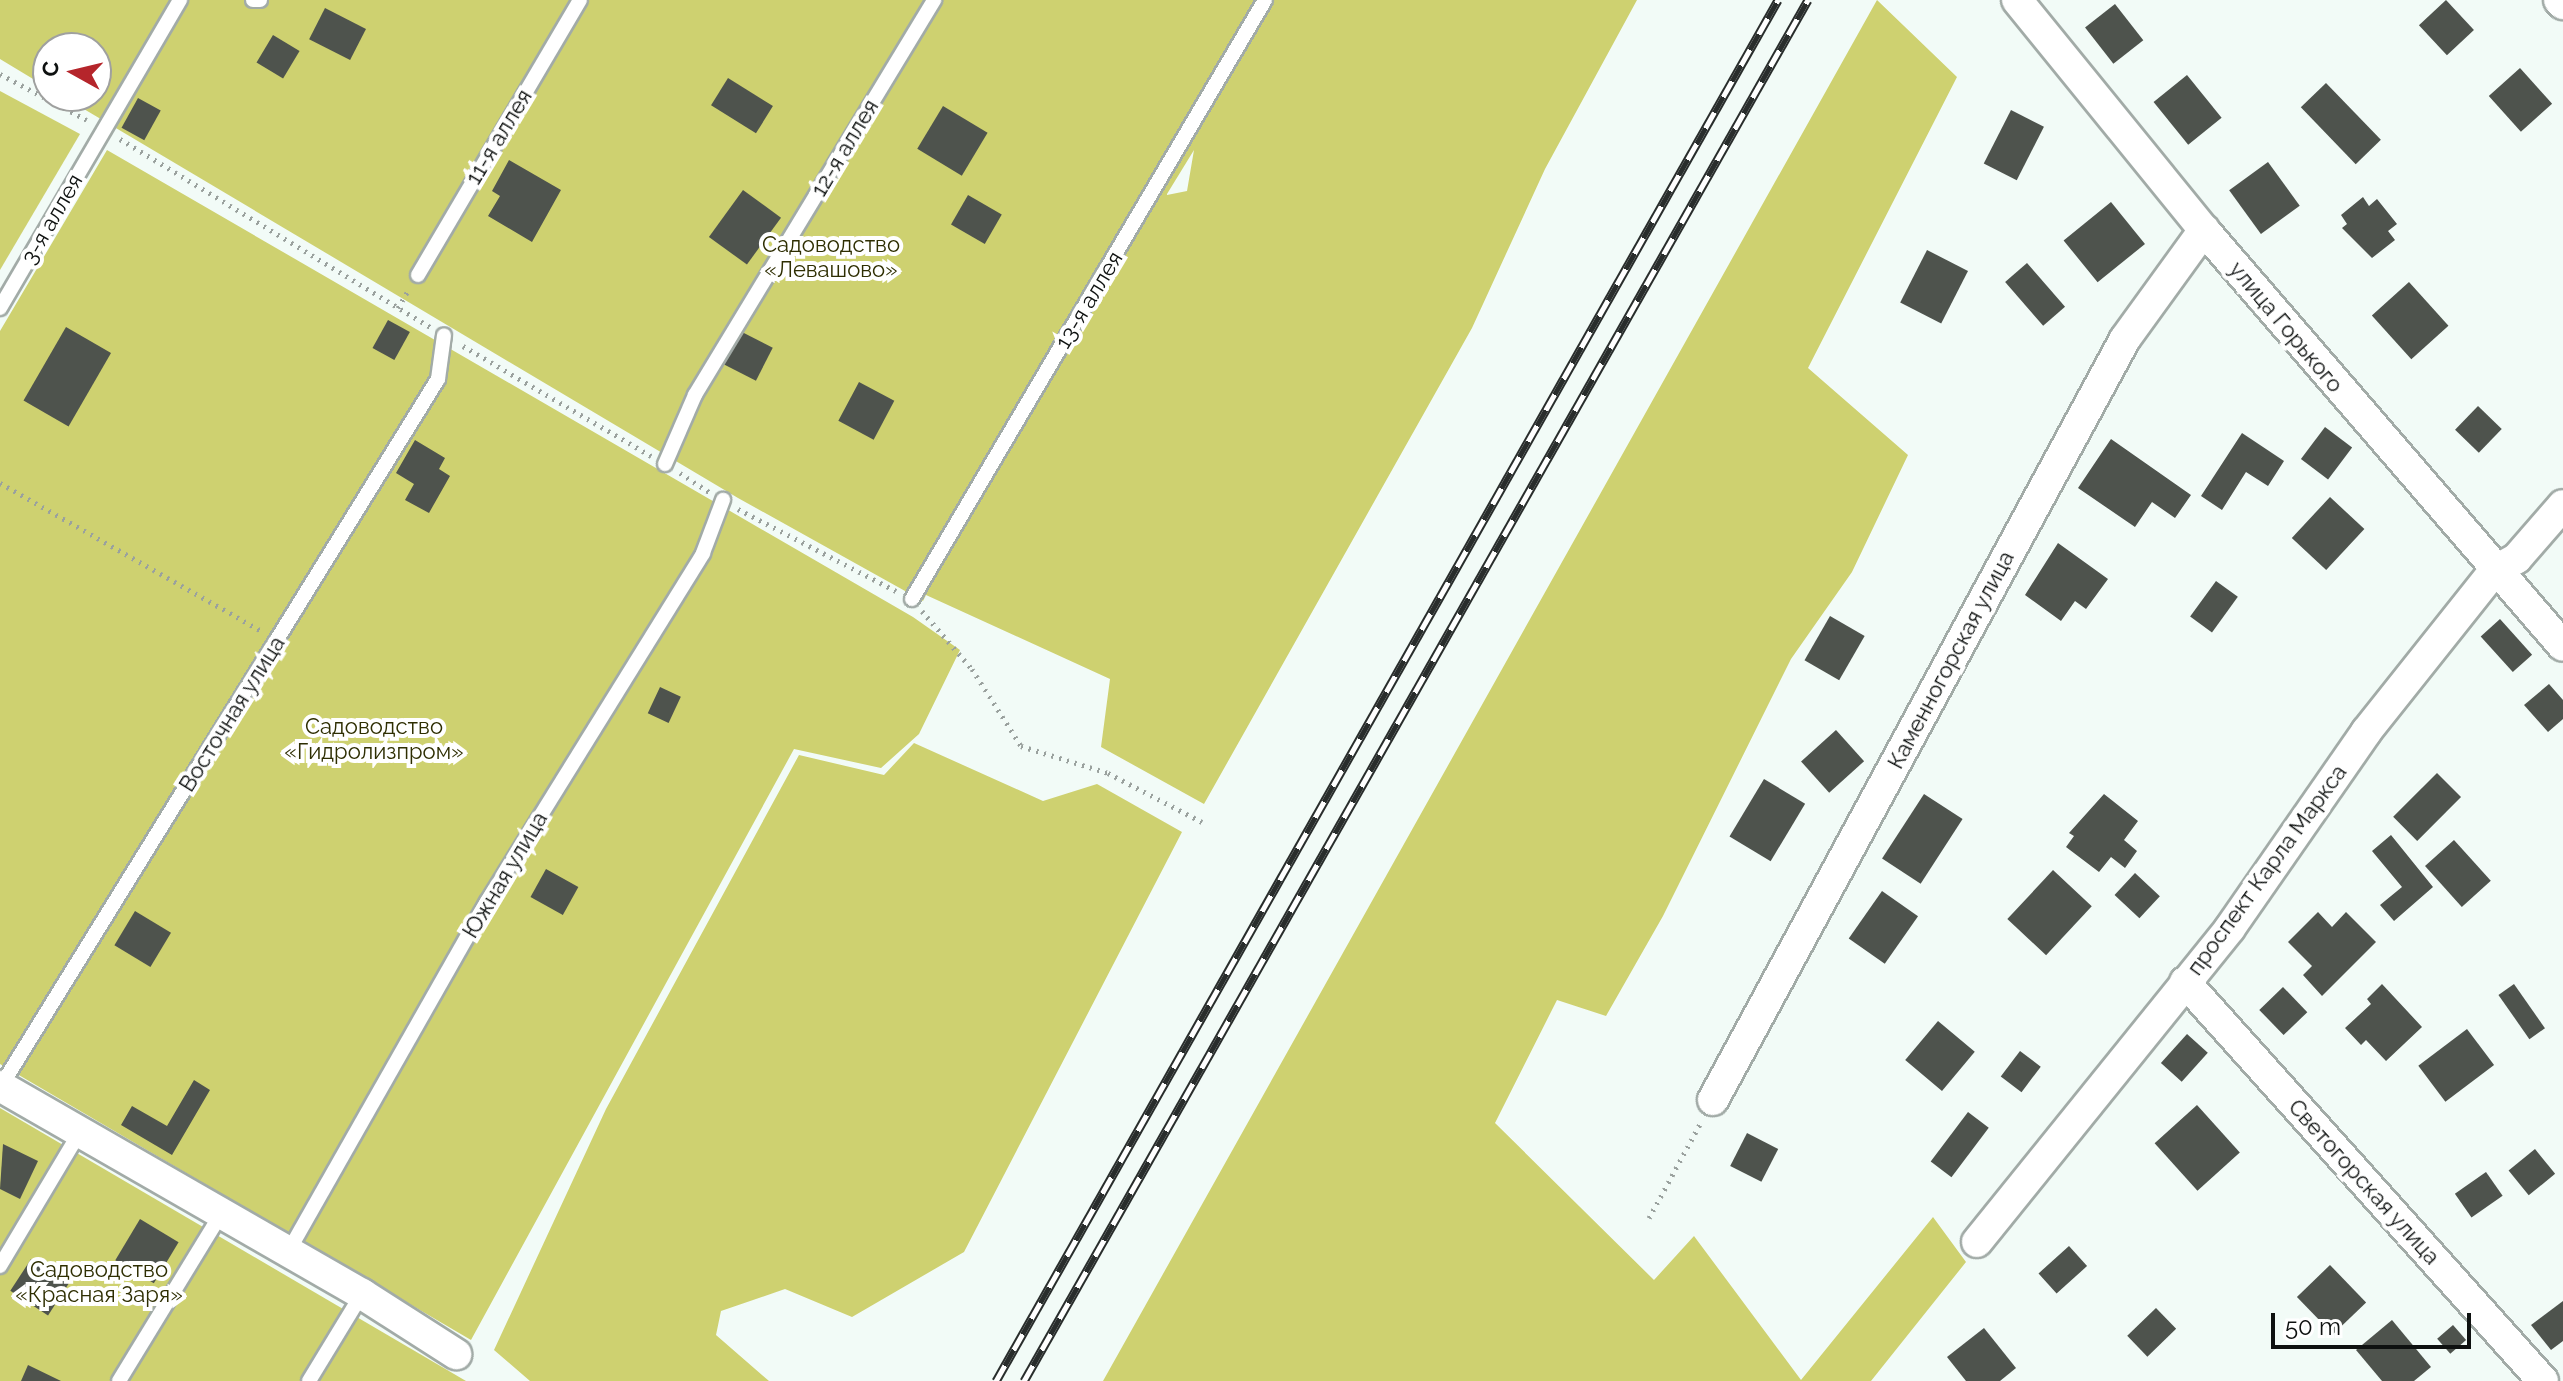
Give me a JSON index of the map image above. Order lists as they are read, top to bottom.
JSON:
{
  "streets": {
    "street": [
      "улица Горького",
      "Каменногорская улица",
      "проспект Карла Маркса",
      "Светогорская улица"
    ],
    "lane": [
      "11-я аллея",
      "12-я аллея",
      "3-я аллея",
      "13-я аллея",
      "Восточная улица",
      "Южная улица"
    ]
  },
  "crossings": [
    ["улица Горького", "Каменногорская улица"],
    ["улица Горького", "проспект Карла Маркса"],
    ["проспект Карла Маркса", "Светогорская улица"]
  ],
  "parks": ["Садоводство «Левашово»", "Садоводство «Гидролизпром»", "Садоводство «Красная Заря»"],
  "scale_bar": "50 m",
  "north": "left"
}
